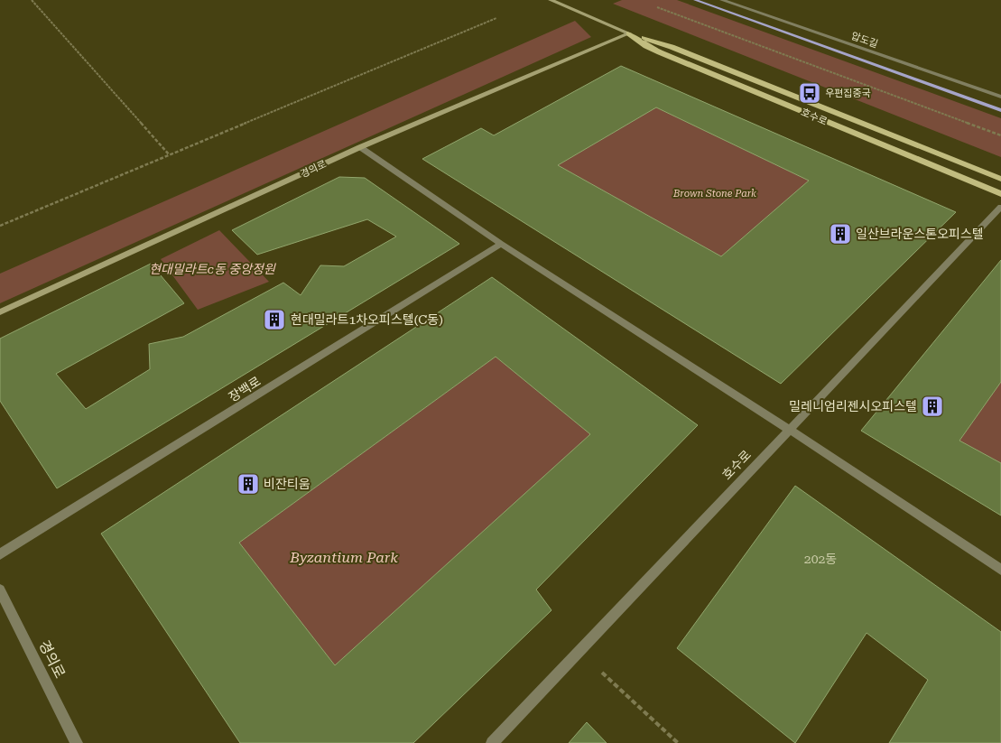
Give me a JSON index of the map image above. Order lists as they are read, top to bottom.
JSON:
{
  "streets": {
    "main road": ["호수로"],
    "street": ["압도길", "경의로", "장백로"]
  },
  "crossings": [
    ["호수로", "경의로"]
  ],
  "parks": ["Brown Stone Park", "현대밀라트c동 중앙정원", "Byzantium Park"],
  "places": {
    "bus stop": ["우편집중국"],
    "building": [
      "일산브라운스톤오피스텔",
      "현대밀라트1차오피스텔(C동)",
      "밀레니엄리젠시오피스텔",
      "비잔티움"
    ]
  },
  "house_numbers": ["202동"]
}
